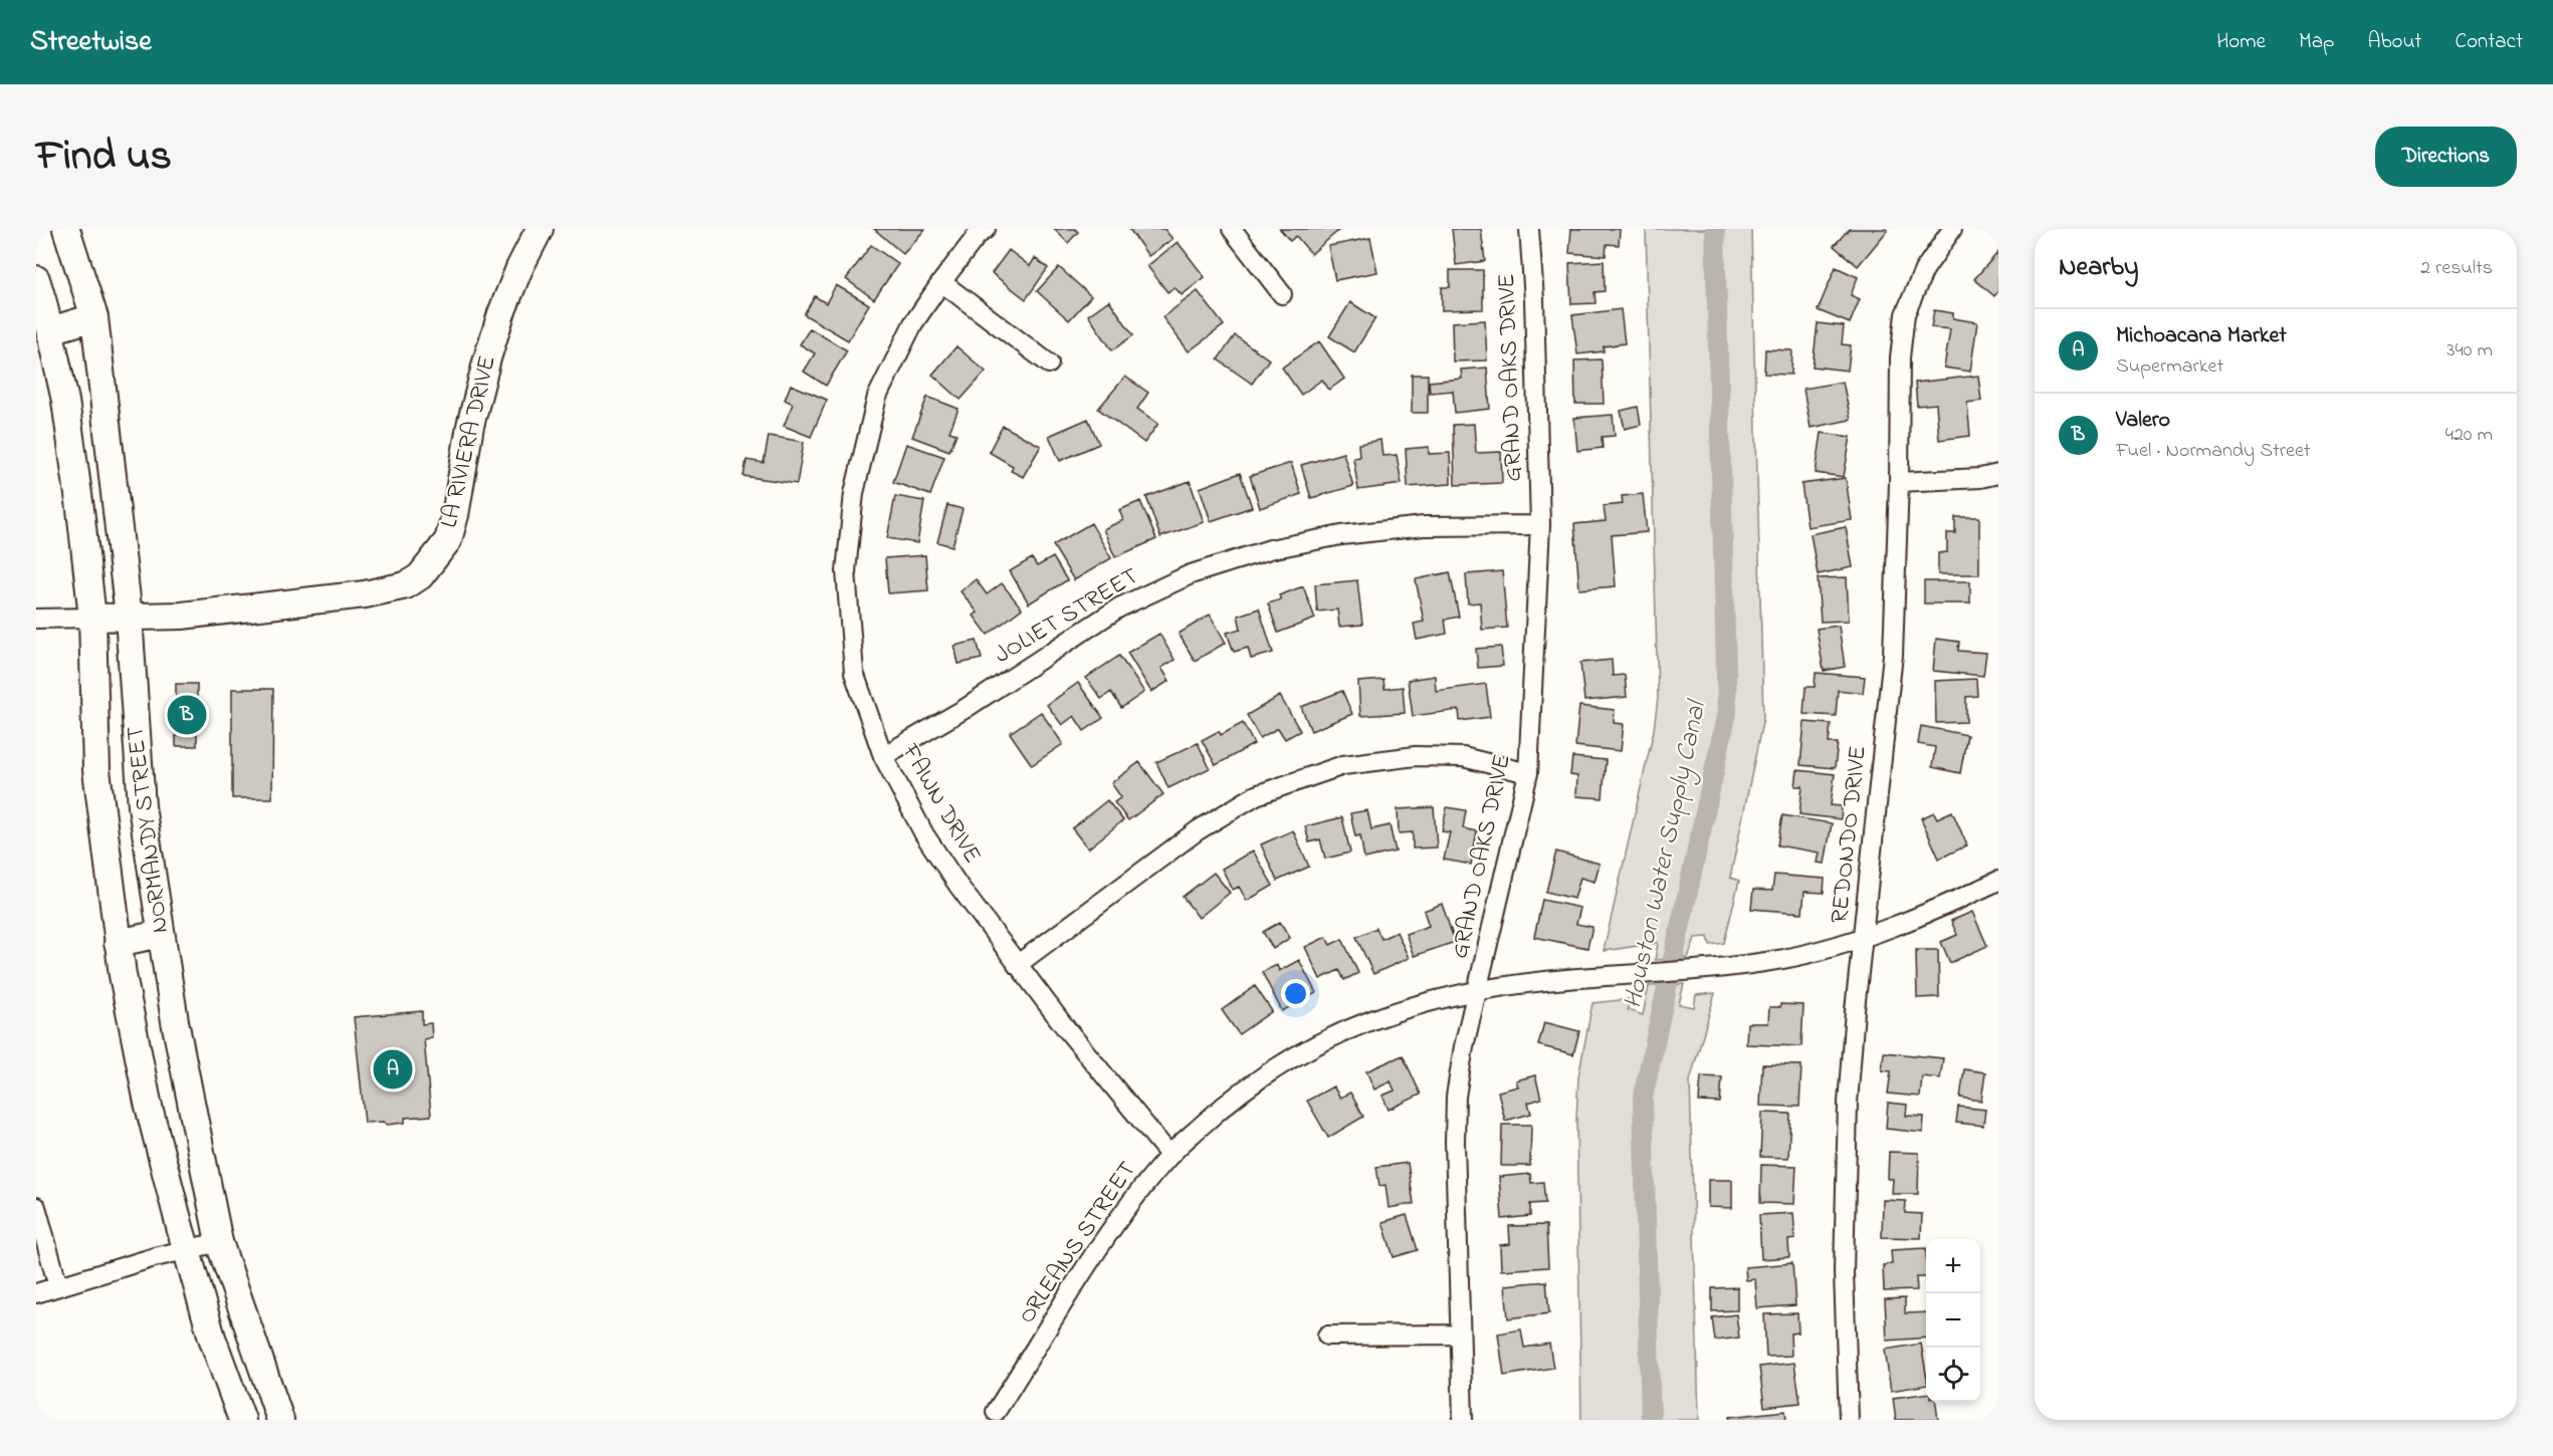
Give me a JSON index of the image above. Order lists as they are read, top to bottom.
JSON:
{
  "streets": {
    "main road": ["LA RIVIERA DRIVE", "NORMANDY STREET"],
    "street": [
      "GRAND OAKS DRIVE",
      "JOLIET STREET",
      "FAWN DRIVE",
      "REDONDO DRIVE",
      "ORLEANS STREET"
    ]
  },
  "crossings": [
    ["GRAND OAKS DRIVE", "JOLIET STREET"],
    ["GRAND OAKS DRIVE", "ORLEANS STREET"],
    ["LA RIVIERA DRIVE", "NORMANDY STREET"],
    ["JOLIET STREET", "FAWN DRIVE"],
    ["FAWN DRIVE", "ORLEANS STREET"],
    ["REDONDO DRIVE", "ORLEANS STREET"]
  ],
  "water": ["Houston Water Supply Canal"],
  "page": {
    "header": "Streetwise",
    "nav": [
      "Home",
      "Map",
      "About",
      "Contact"
    ],
    "title": "Find us",
    "buttons": "Directions",
    "heading": ["Nearby", "2 results"],
    "list": [
      {
        "mark": "A",
        "name": "Michoacana Market",
        "note": "Supermarket",
        "value": "340 m"
      },
      {
        "mark": "B",
        "name": "Valero",
        "note": "Fuel · Normandy Street",
        "value": "420 m"
      }
    ],
    "pins": ["B", "A"],
    "map_buttons": ["+", "−"]
  }
}
